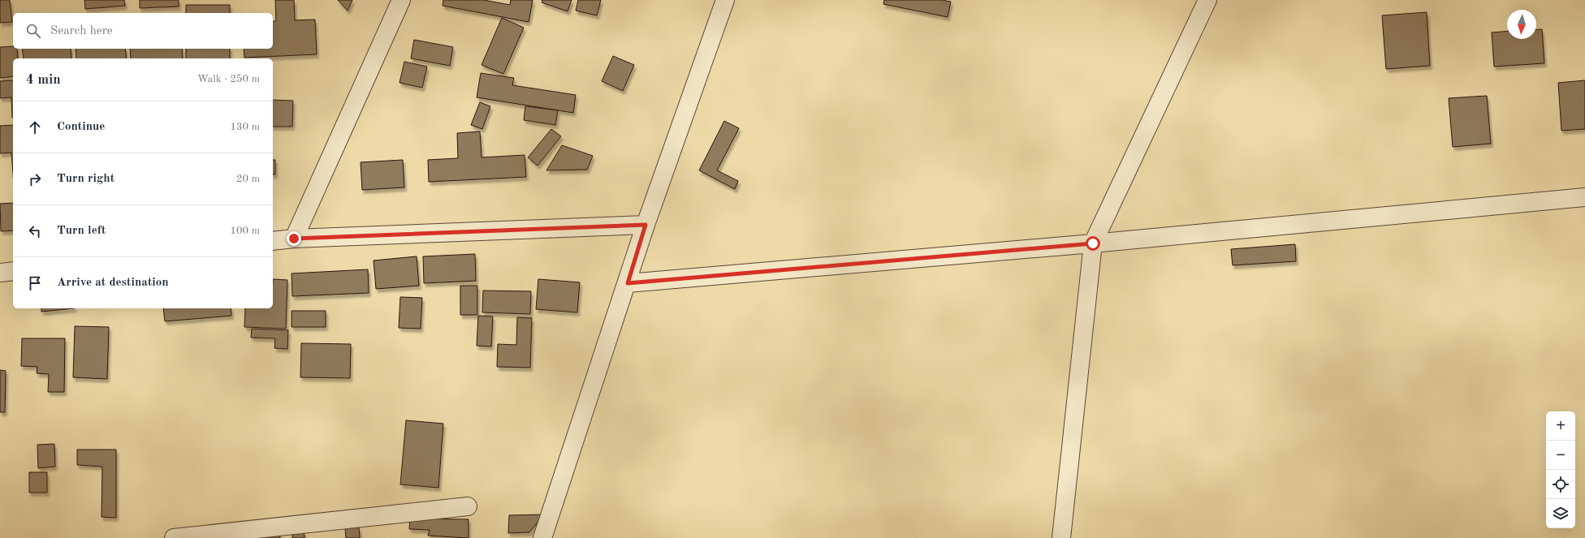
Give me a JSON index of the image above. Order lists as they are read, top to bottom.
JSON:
{
  "north": "bottom",
  "page": {
    "search": "Search here",
    "heading": ["4 min", "Walk · 250 m"],
    "list": [
      ["Continue", "130 m"],
      ["Turn right", "20 m"],
      ["Turn left", "100 m"],
      "Arrive at destination"
    ],
    "map_buttons": ["+", "−"]
  }
}
